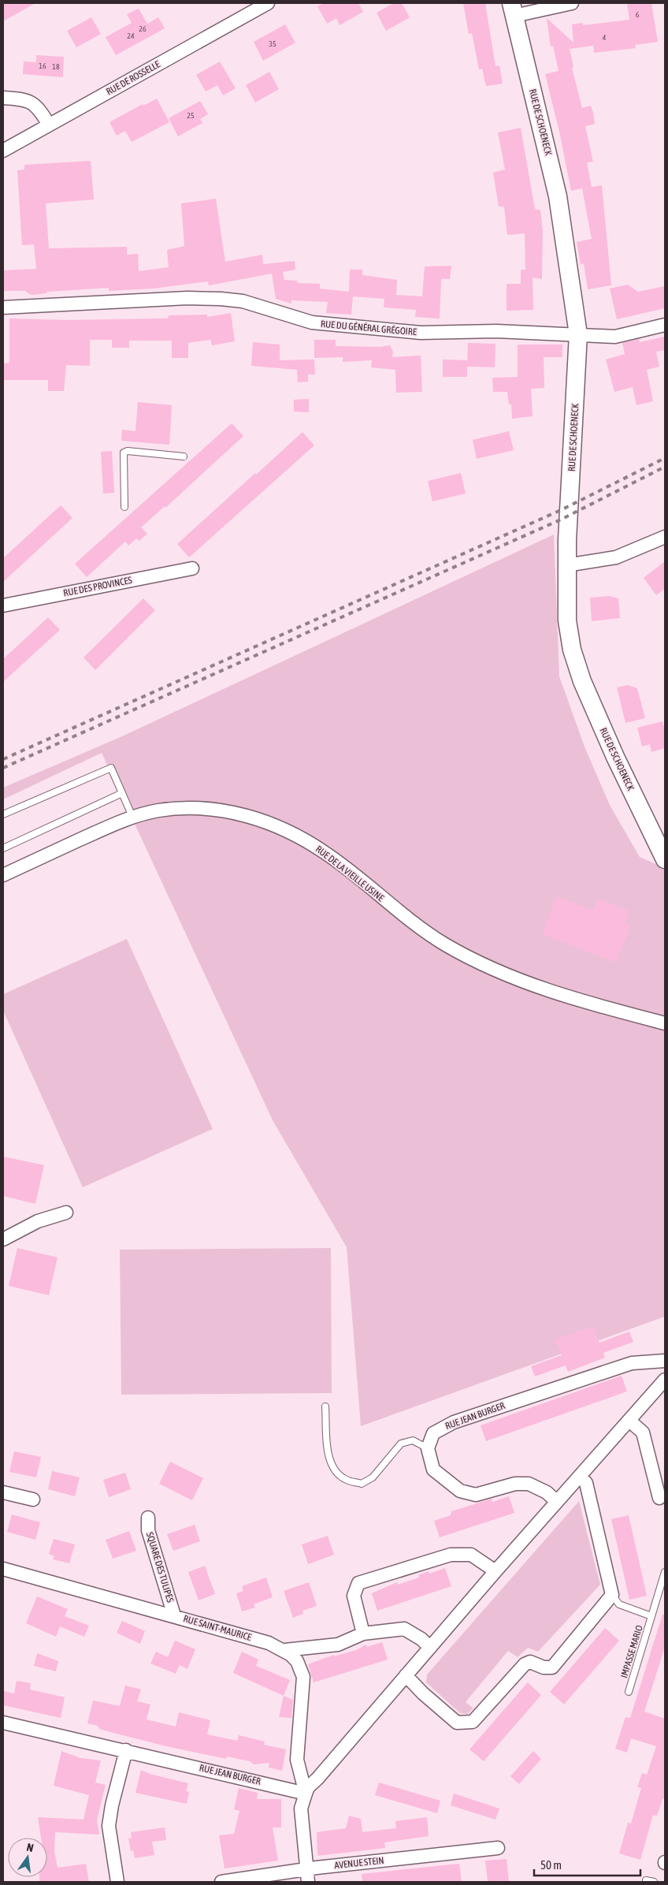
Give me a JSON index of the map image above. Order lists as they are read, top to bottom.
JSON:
{
  "streets": {
    "main road": ["RUE DE SCHOENECK"],
    "street": [
      "RUE DE ROSSELLE",
      "RUE DU GÉNÉRAL GRÉGOIRE",
      "RUE DES PROVINCES",
      "RUE DE LA VIEILLE USINE",
      "RUE JEAN BURGER",
      "SQUARE DES TULIPES",
      "RUE SAINT-MAURICE",
      "AVENUE STEIN"
    ],
    "lane": ["IMPASSE MARIO"]
  },
  "crossings": [
    ["RUE DE SCHOENECK", "RUE DU GÉNÉRAL GRÉGOIRE"],
    ["RUE JEAN BURGER", "RUE SAINT-MAURICE"],
    ["SQUARE DES TULIPES", "RUE SAINT-MAURICE"]
  ],
  "house_numbers": [
    "6",
    "26",
    "24",
    "4",
    "35",
    "16",
    "18",
    "25"
  ],
  "scale_bar": "50 m",
  "north": "top"
}
